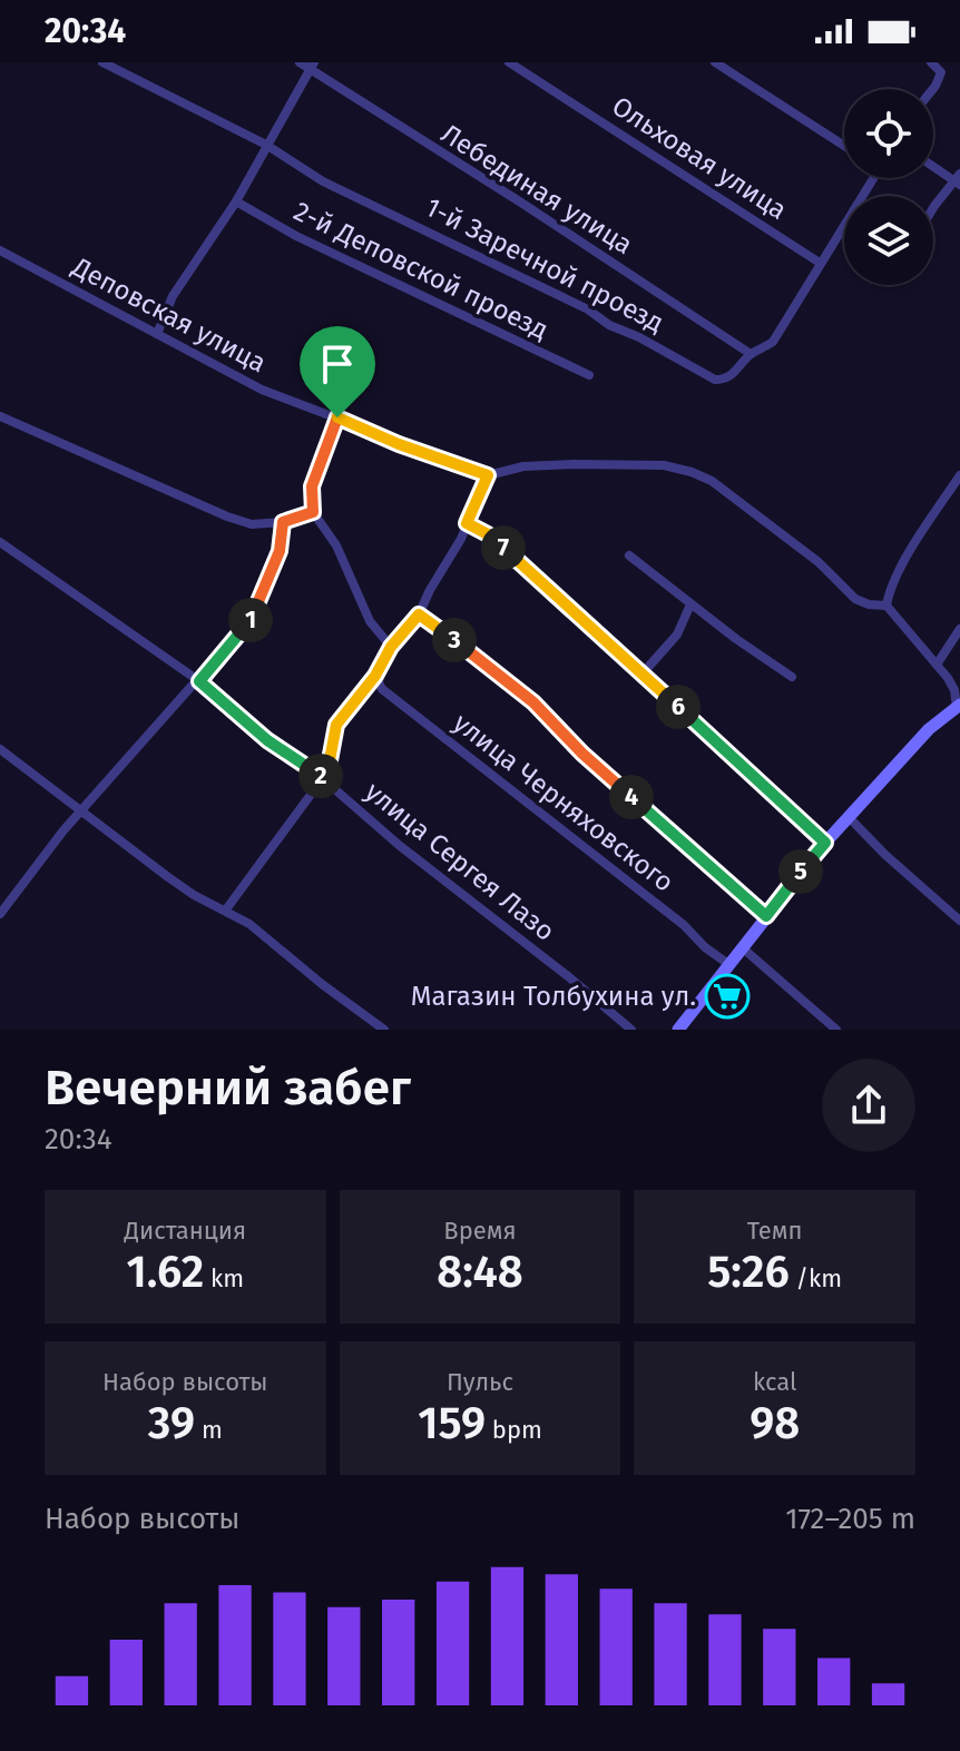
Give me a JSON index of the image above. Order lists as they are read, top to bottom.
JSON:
{
  "streets": {
    "street": [
      "Ольховая улица",
      "Лебединая улица",
      "1-й Заречной проезд",
      "2-й Деповской проезд",
      "Деповская улица",
      "улица Черняховского",
      "улица Сергея Лазо"
    ]
  },
  "crossings": [
    ["Ольховая улица", "1-й Заречной проезд"],
    ["Лебединая улица", "1-й Заречной проезд"]
  ],
  "places": {
    "supermarket": ["Магазин Толбухина ул."]
  },
  "page": {
    "status": "20:34",
    "pins": [
      "7",
      "1",
      "3",
      "6",
      "2",
      "4",
      "5"
    ],
    "heading": ["Вечерний забег", "20:34"],
    "stats": [
      ["Дистанция", "1.62 km"],
      ["Время", "8:48"],
      ["Темп", "5:26 /km"],
      ["Набор высоты", "39 m"],
      ["Пульс", "159 bpm"],
      ["kcal", "98"]
    ],
    "chart": ["Набор высоты", "172–205 m"]
  }
}
